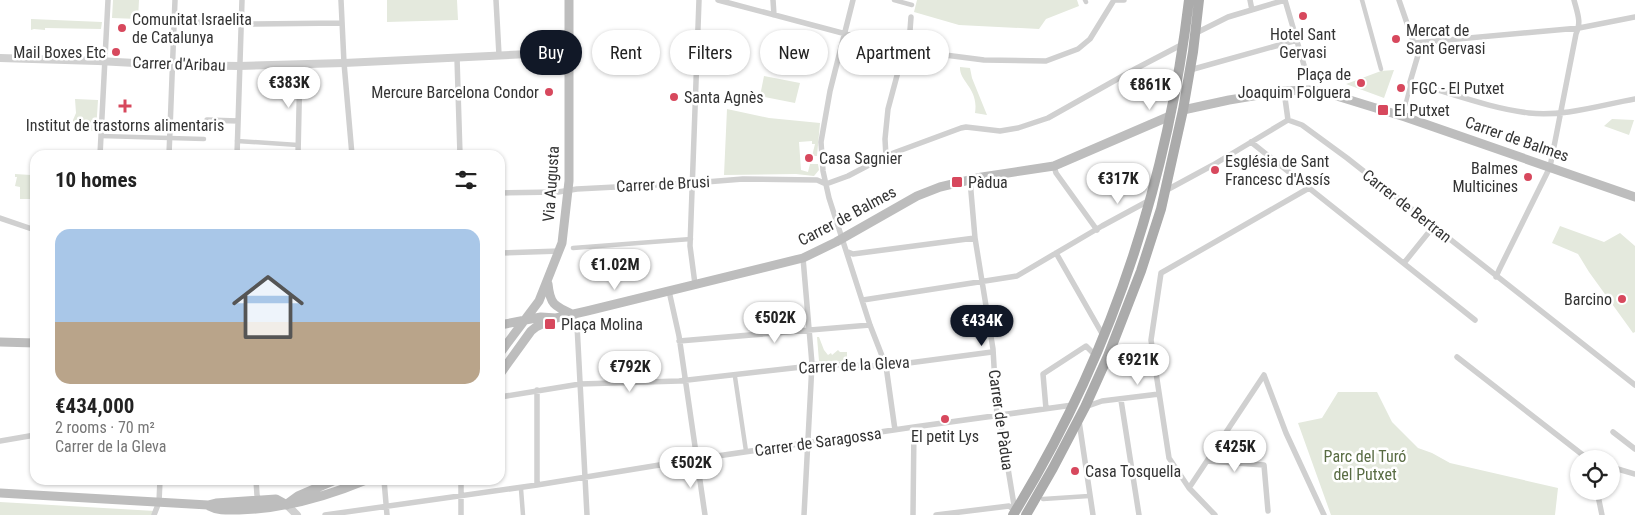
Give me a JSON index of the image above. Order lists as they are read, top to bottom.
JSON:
{
  "streets": {
    "main road": ["Carrer de Balmes", "Via Augusta"],
    "street": [
      "Carrer d'Aribau",
      "Carrer de Brusi",
      "Carrer de Bertran",
      "Carrer de la Gleva",
      "Carrer de Pàdua",
      "Carrer de Saragossa"
    ]
  },
  "crossings": [
    ["Carrer de Balmes", "Via Augusta"],
    ["Carrer de Balmes", "Carrer de Pàdua"],
    ["Via Augusta", "Carrer de Brusi"],
    ["Carrer de la Gleva", "Carrer de Pàdua"],
    ["Carrer de Pàdua", "Carrer de Saragossa"]
  ],
  "parks": ["Parc del Turó del Putxet"],
  "places": {
    "other": [
      "Hotel Sant Gervasi",
      "Comunitat Israelita de Catalunya",
      "Mercat de Sant Gervasi",
      "Mail Boxes Etc",
      "Plaça de Joaquim Folguera",
      "FGC - El Putxet",
      "Mercure Barcelona Condor",
      "Santa Agnès",
      "Casa Sagnier",
      "Església de Sant Francesc d'Assís",
      "Balmes Multicines",
      "Barcino",
      "El petit Lys",
      "Casa Tosquella"
    ],
    "health": ["Institut de trastorns alimentaris"],
    "transit": ["El Putxet", "Pàdua", "Plaça Molina"]
  },
  "page": {
    "chip": [
      "Buy",
      "Rent",
      "Filters",
      "New",
      "Apartment"
    ],
    "price": [
      "€383K",
      "€861K",
      "€317K",
      "€1.02M",
      "€502K",
      "€434K",
      "€921K",
      "€792K",
      "€425K",
      "€502K"
    ],
    "heading": "10 homes",
    "list": [
      {
        "name": "€434,000",
        "note": "2 rooms · 70 m² · Carrer de la Gleva"
      }
    ]
  }
}
